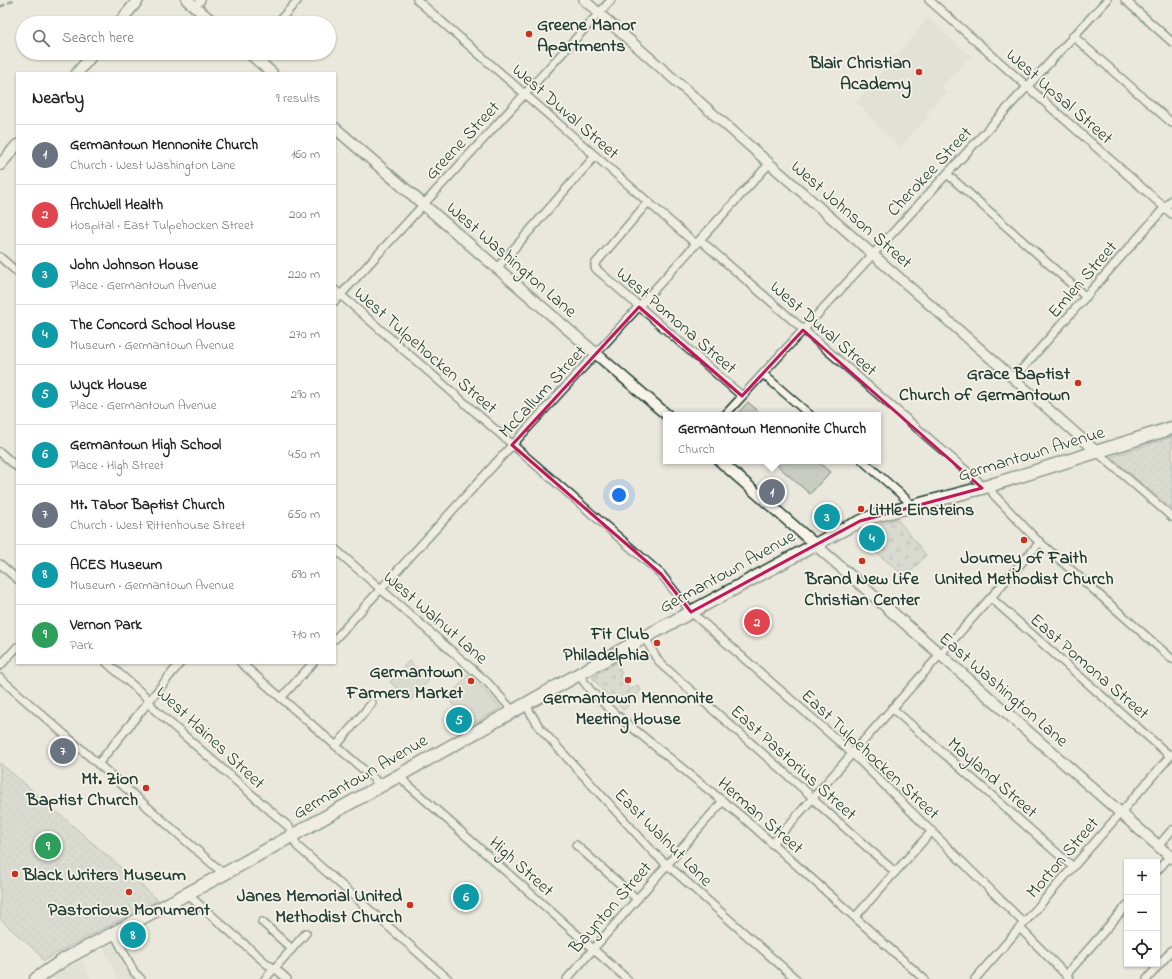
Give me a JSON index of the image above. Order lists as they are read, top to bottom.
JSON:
{
  "streets": {
    "main road": ["West Washington Lane", "Germantown Avenue", "East Washington Lane"],
    "street": [
      "West Upsal Street",
      "West Duval Street",
      "Greene Street",
      "Cherokee Street",
      "West Johnson Street",
      "Emlen Street",
      "West Pomona Street",
      "West Tulpehocken Street",
      "McCallum Street",
      "West Walnut Lane",
      "East Pomona Street",
      "West Haines Street",
      "East Tulpehocken Street",
      "East Pastorius Street",
      "Mayland Street",
      "Herman Street",
      "East Walnut Lane",
      "Morton Street",
      "High Street",
      "Baynton Street"
    ]
  },
  "crossings": [
    ["West Upsal Street", "Cherokee Street"],
    ["West Upsal Street", "Emlen Street"],
    ["West Duval Street", "Greene Street"],
    ["West Duval Street", "Cherokee Street"],
    ["West Duval Street", "West Pomona Street"],
    ["West Duval Street", "McCallum Street"],
    ["West Duval Street", "Germantown Avenue"],
    ["Greene Street", "West Johnson Street"],
    ["Greene Street", "West Washington Lane"],
    ["Greene Street", "West Tulpehocken Street"],
    ["Cherokee Street", "West Johnson Street"],
    ["Cherokee Street", "West Pomona Street"],
    ["West Johnson Street", "Emlen Street"],
    ["West Johnson Street", "McCallum Street"],
    ["West Johnson Street", "Germantown Avenue"],
    ["West Washington Lane", "McCallum Street"],
    ["West Pomona Street", "McCallum Street"],
    ["West Tulpehocken Street", "McCallum Street"],
    ["West Tulpehocken Street", "Germantown Avenue"],
    ["West Tulpehocken Street", "East Tulpehocken Street"],
    ["McCallum Street", "West Walnut Lane"],
    ["Germantown Avenue", "West Walnut Lane"],
    ["Germantown Avenue", "East Washington Lane"],
    ["Germantown Avenue", "West Haines Street"],
    ["Germantown Avenue", "East Tulpehocken Street"],
    ["Germantown Avenue", "East Pastorius Street"],
    ["Germantown Avenue", "Herman Street"],
    ["Germantown Avenue", "East Walnut Lane"],
    ["Germantown Avenue", "High Street"],
    ["East Pomona Street", "Morton Street"],
    ["East Washington Lane", "Morton Street"],
    ["East Tulpehocken Street", "Morton Street"],
    ["Mayland Street", "Morton Street"],
    ["Herman Street", "Baynton Street"],
    ["East Walnut Lane", "Baynton Street"],
    ["High Street", "Baynton Street"]
  ],
  "places": [
    "Greene Manor Apartments",
    "Blair Christian Academy",
    "Grace Baptist Church of Germantown",
    "Little Einsteins",
    "Journey of Faith United Methodist Church",
    "Brand New Life Christian Center",
    "Fit Club Philadelphia",
    "Germantown Mennonite Meeting House",
    "Germantown Farmers Market",
    "Mt. Zion Baptist Church",
    "Black Writers Museum",
    "Pastorious Monument",
    "Janes Memorial United Methodist Church"
  ],
  "page": {
    "search": "Search here",
    "heading": ["Nearby", "9 results"],
    "list": [
      {
        "mark": "1",
        "name": "Germantown Mennonite Church",
        "note": "Church · West Washington Lane",
        "value": "160 m"
      },
      {
        "mark": "2",
        "name": "ArchWell Health",
        "note": "Hospital · East Tulpehocken Street",
        "value": "200 m"
      },
      {
        "mark": "3",
        "name": "John Johnson House",
        "note": "Place · Germantown Avenue",
        "value": "220 m"
      },
      {
        "mark": "4",
        "name": "The Concord School House",
        "note": "Museum · Germantown Avenue",
        "value": "270 m"
      },
      {
        "mark": "5",
        "name": "Wyck House",
        "note": "Place · Germantown Avenue",
        "value": "290 m"
      },
      {
        "mark": "6",
        "name": "Germantown High School",
        "note": "Place · High Street",
        "value": "450 m"
      },
      {
        "mark": "7",
        "name": "Mt. Tabor Baptist Church",
        "note": "Church · West Rittenhouse Street",
        "value": "650 m"
      },
      {
        "mark": "8",
        "name": "ACES Museum",
        "note": "Museum · Germantown Avenue",
        "value": "690 m"
      },
      {
        "mark": "9",
        "name": "Vernon Park",
        "note": "Park",
        "value": "710 m"
      }
    ],
    "popup": ["Germantown Mennonite Church", "Church"],
    "pins": [
      "1",
      "3",
      "4",
      "2",
      "5",
      "7",
      "9",
      "6",
      "8"
    ],
    "map_buttons": ["+", "−"]
  }
}
